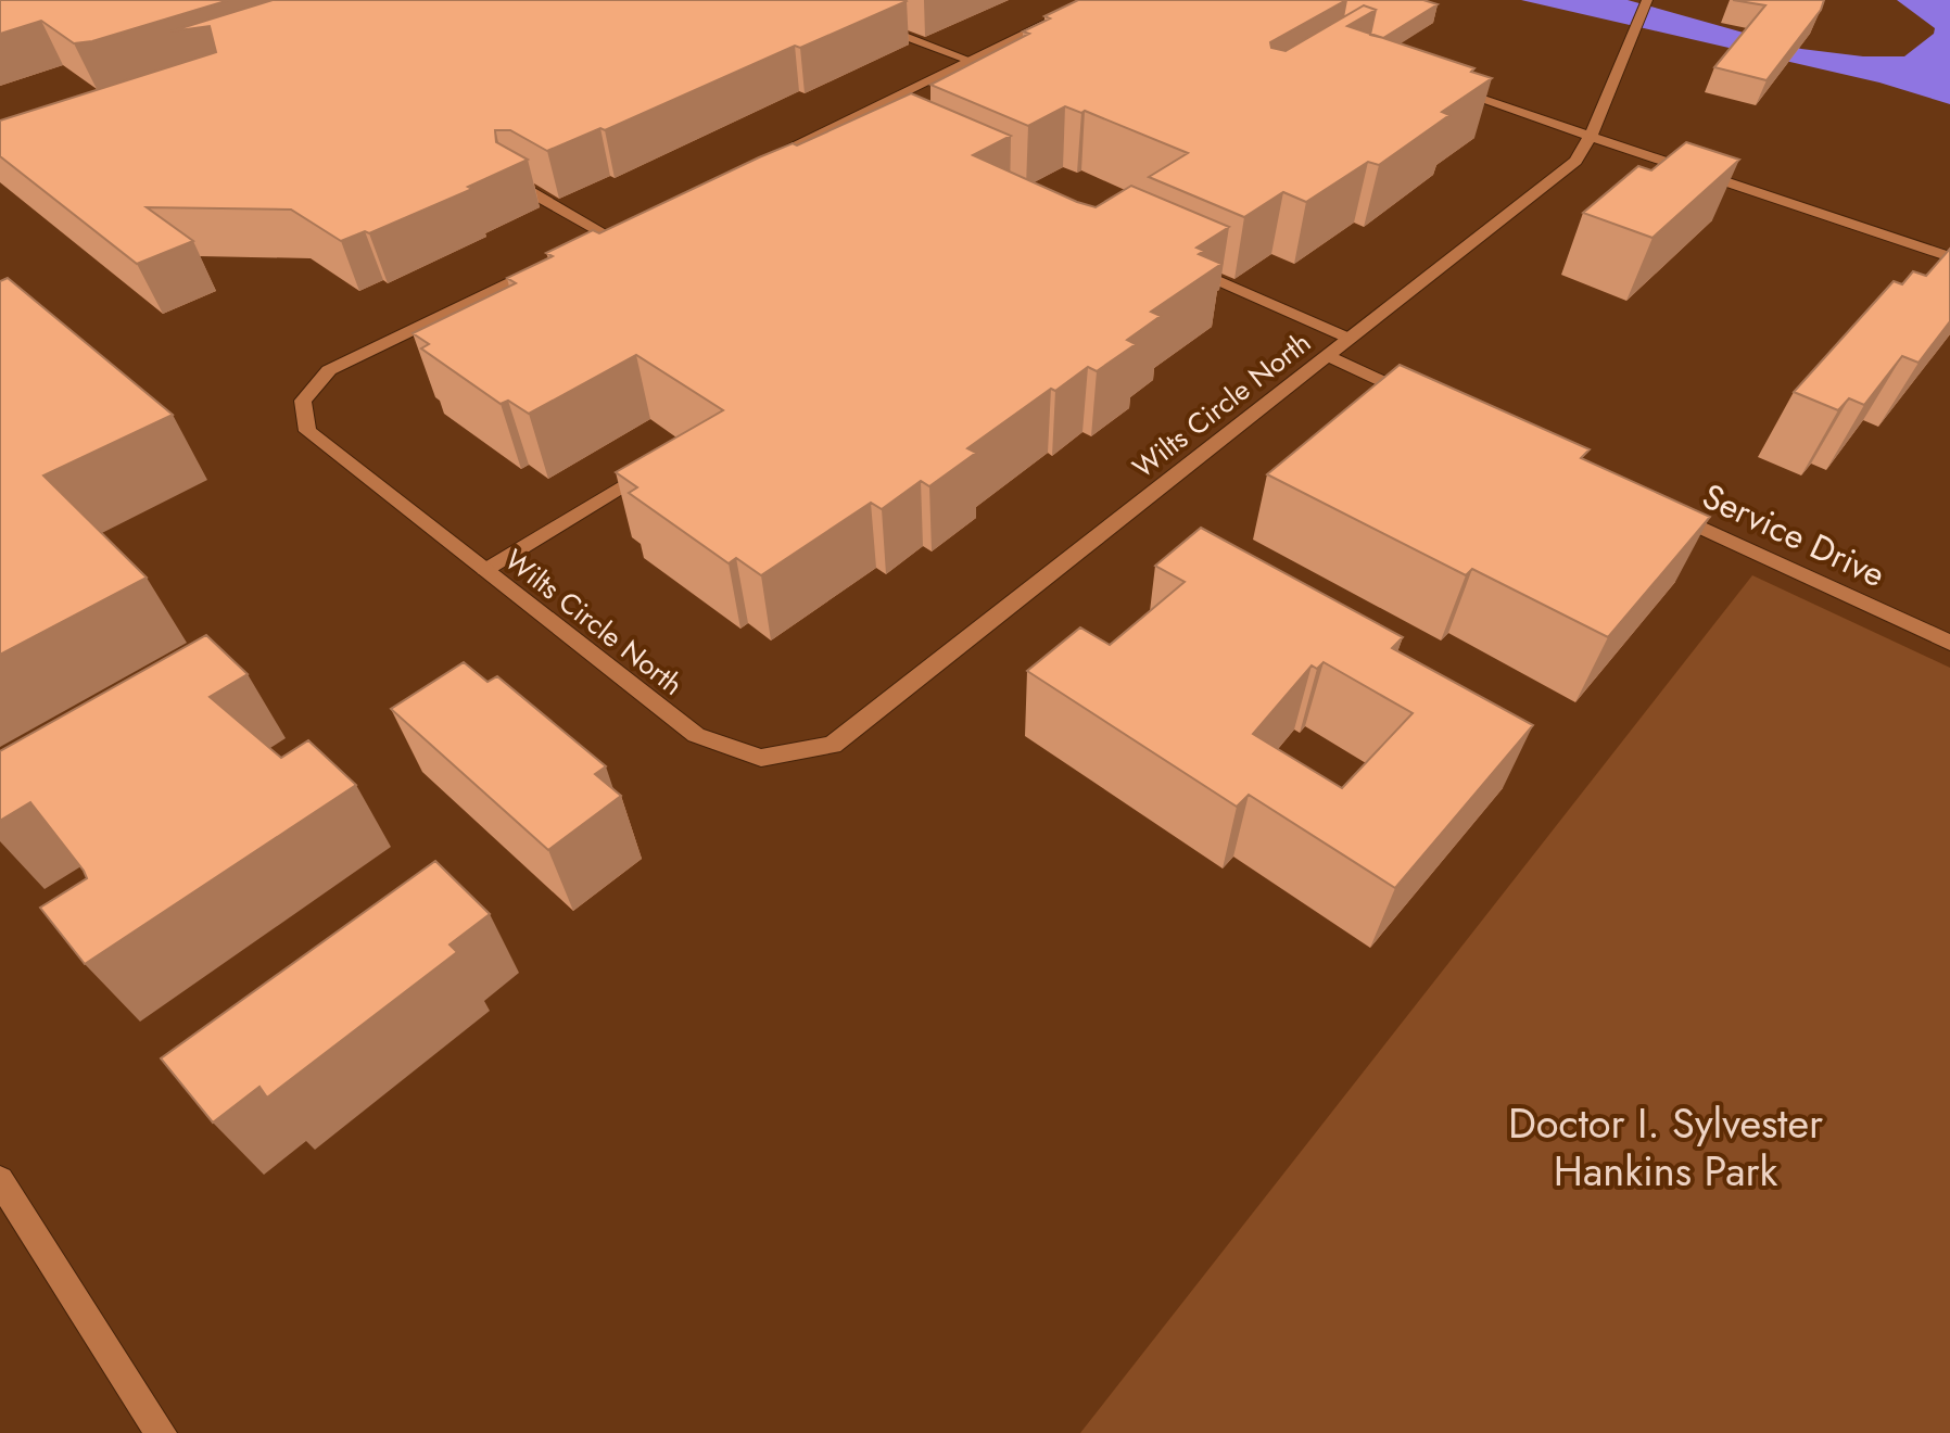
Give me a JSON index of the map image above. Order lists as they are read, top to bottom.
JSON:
{
  "streets": {
    "street": ["Wilts Circle North", "Service Drive"]
  },
  "parks": ["Doctor I. Sylvester Hankins Park"]
}
